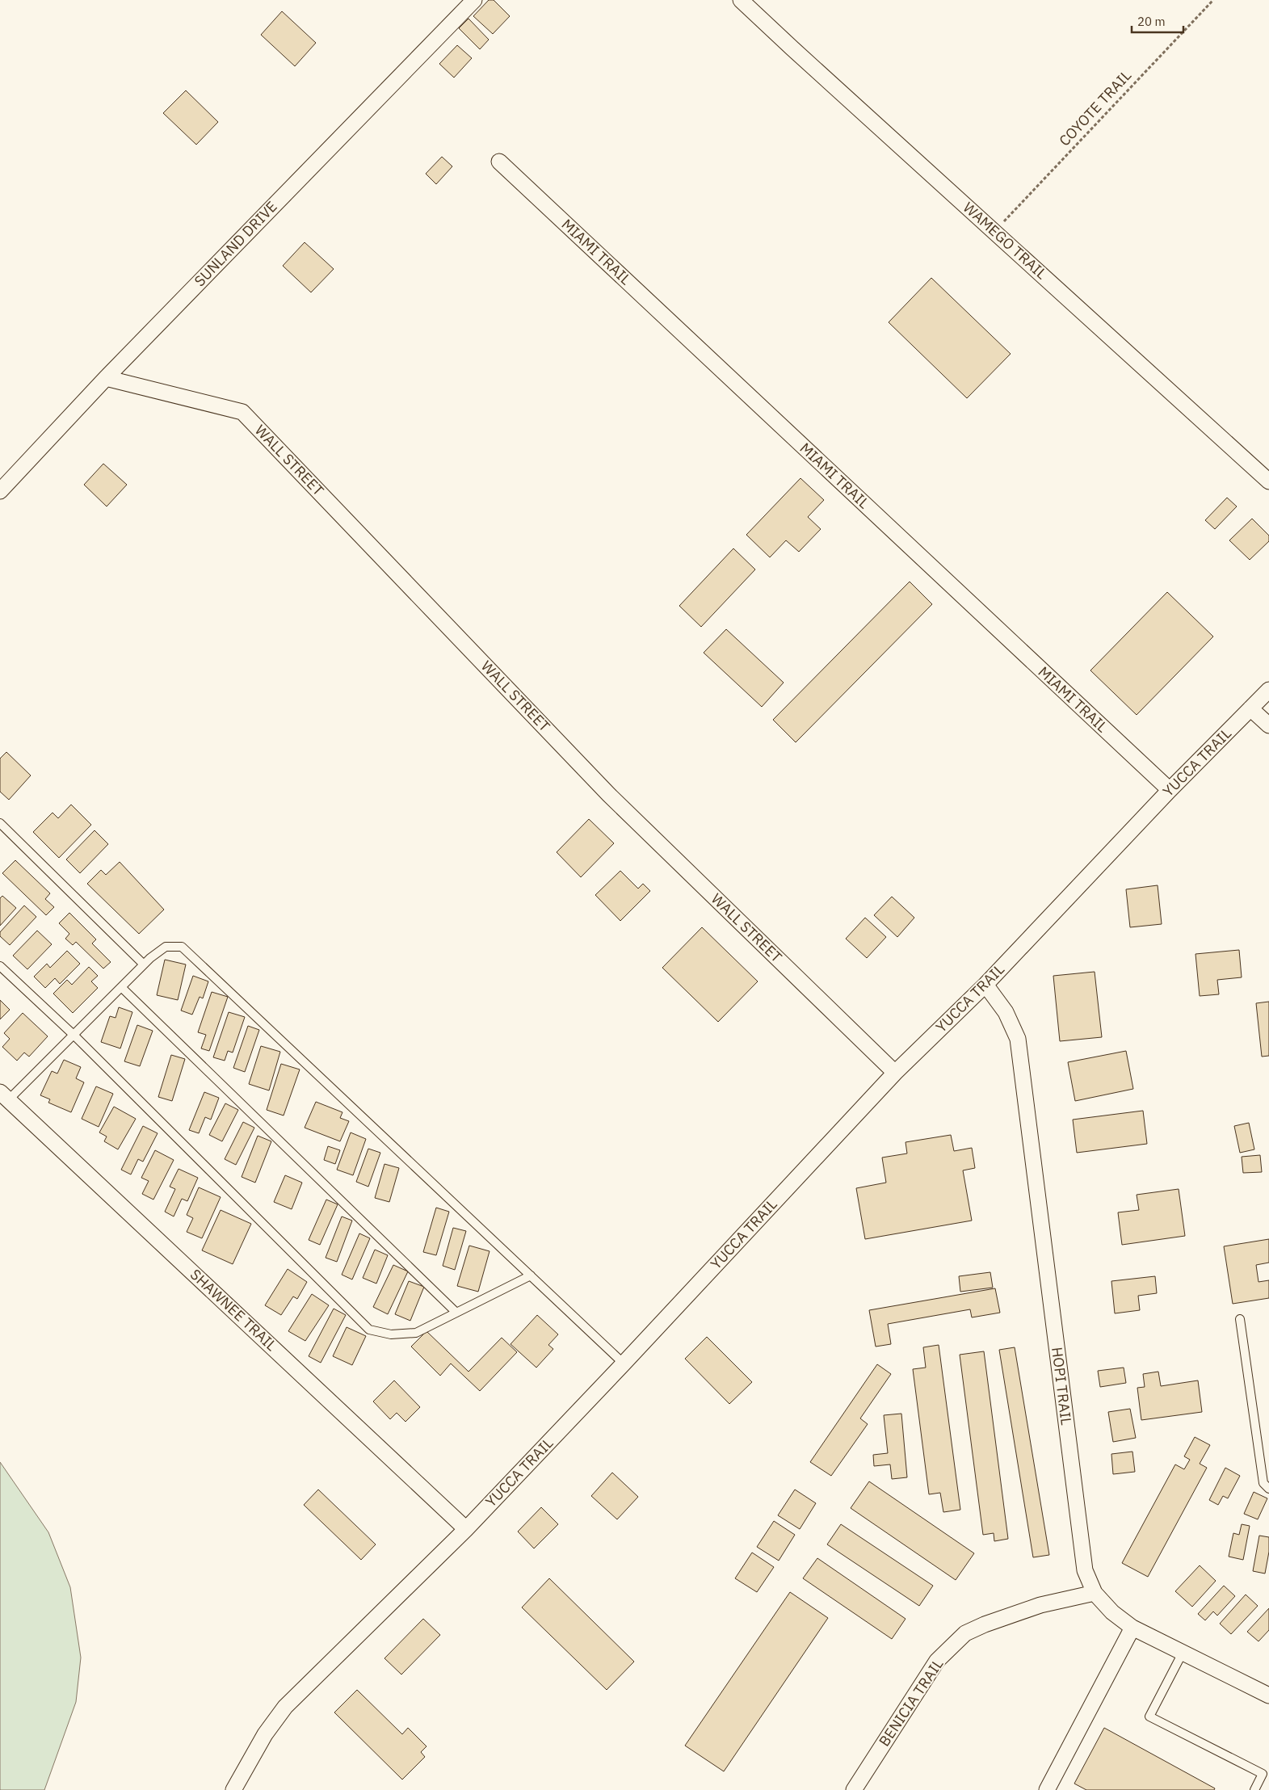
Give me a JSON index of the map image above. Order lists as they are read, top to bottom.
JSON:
{
  "streets": {
    "street": [
      "WAMEGO TRAIL",
      "SUNLAND DRIVE",
      "MIAMI TRAIL",
      "WALL STREET",
      "YUCCA TRAIL",
      "SHAWNEE TRAIL",
      "HOPI TRAIL",
      "BENICIA TRAIL"
    ],
    "path": ["COYOTE TRAIL"]
  },
  "crossings": [
    ["COYOTE TRAIL", "WAMEGO TRAIL"],
    ["SUNLAND DRIVE", "WALL STREET"],
    ["MIAMI TRAIL", "YUCCA TRAIL"],
    ["WALL STREET", "YUCCA TRAIL"],
    ["YUCCA TRAIL", "SHAWNEE TRAIL"],
    ["YUCCA TRAIL", "HOPI TRAIL"],
    ["HOPI TRAIL", "BENICIA TRAIL"]
  ],
  "scale_bar": "20 m"
}
